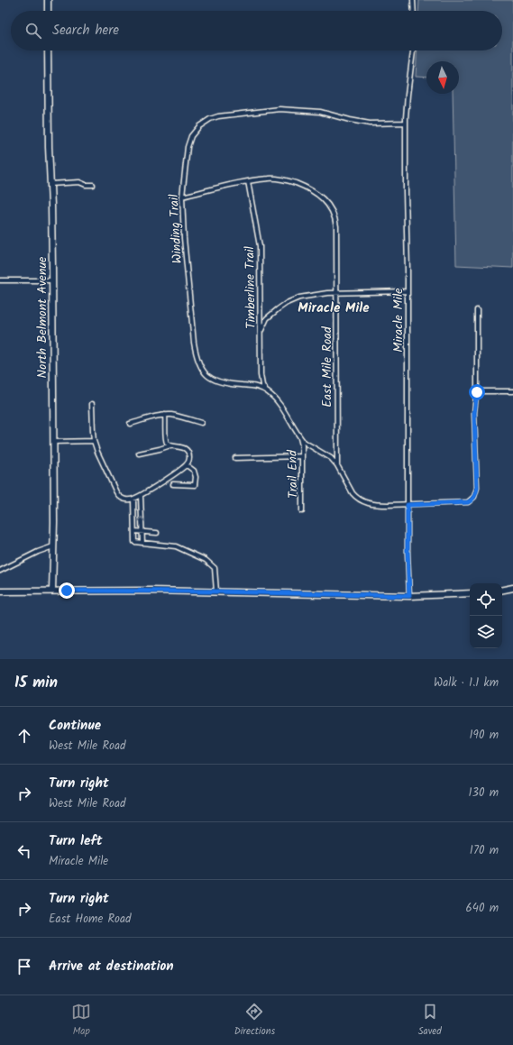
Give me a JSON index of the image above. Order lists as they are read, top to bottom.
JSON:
{
  "streets": {
    "street": [
      "Winding Trail",
      "Timberline Trail",
      "North Belmont Avenue",
      "Miracle Mile",
      "East Mile Road",
      "Trail End"
    ]
  },
  "crossings": [
    ["Winding Trail", "Timberline Trail"],
    ["Winding Trail", "Miracle Mile"],
    ["Winding Trail", "East Mile Road"],
    ["Winding Trail", "Trail End"],
    ["Timberline Trail", "East Mile Road"],
    ["Miracle Mile", "East Mile Road"]
  ],
  "districts": ["Miracle Mile"],
  "north": "bottom",
  "page": {
    "search": "Search here",
    "heading": ["15 min", "Walk · 1.1 km"],
    "list": [
      ["Continue", "West Mile Road", "190 m"],
      ["Turn right", "West Mile Road", "130 m"],
      ["Turn left", "Miracle Mile", "170 m"],
      ["Turn right", "East Home Road", "640 m"],
      "Arrive at destination"
    ],
    "nav": ["Map", "Directions", "Saved"]
  }
}
